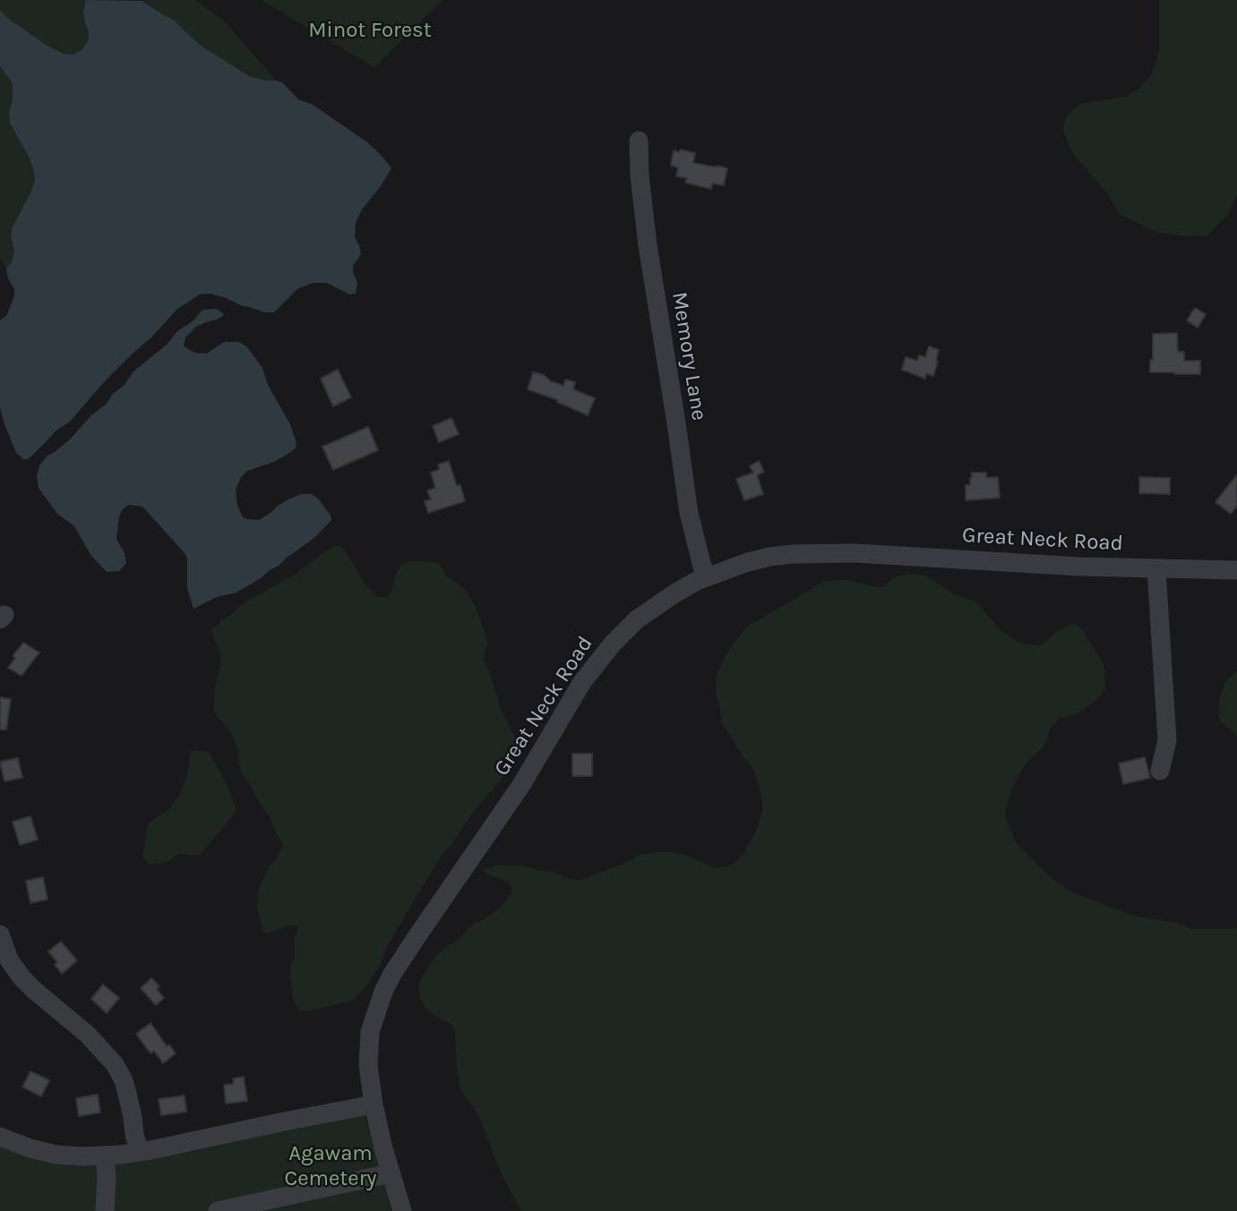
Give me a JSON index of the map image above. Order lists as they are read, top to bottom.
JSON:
{
  "streets": {
    "street": ["Memory Lane", "Great Neck Road"]
  },
  "crossings": [
    ["Memory Lane", "Great Neck Road"]
  ],
  "parks": ["Minot Forest", "Agawam Cemetery"]
}
